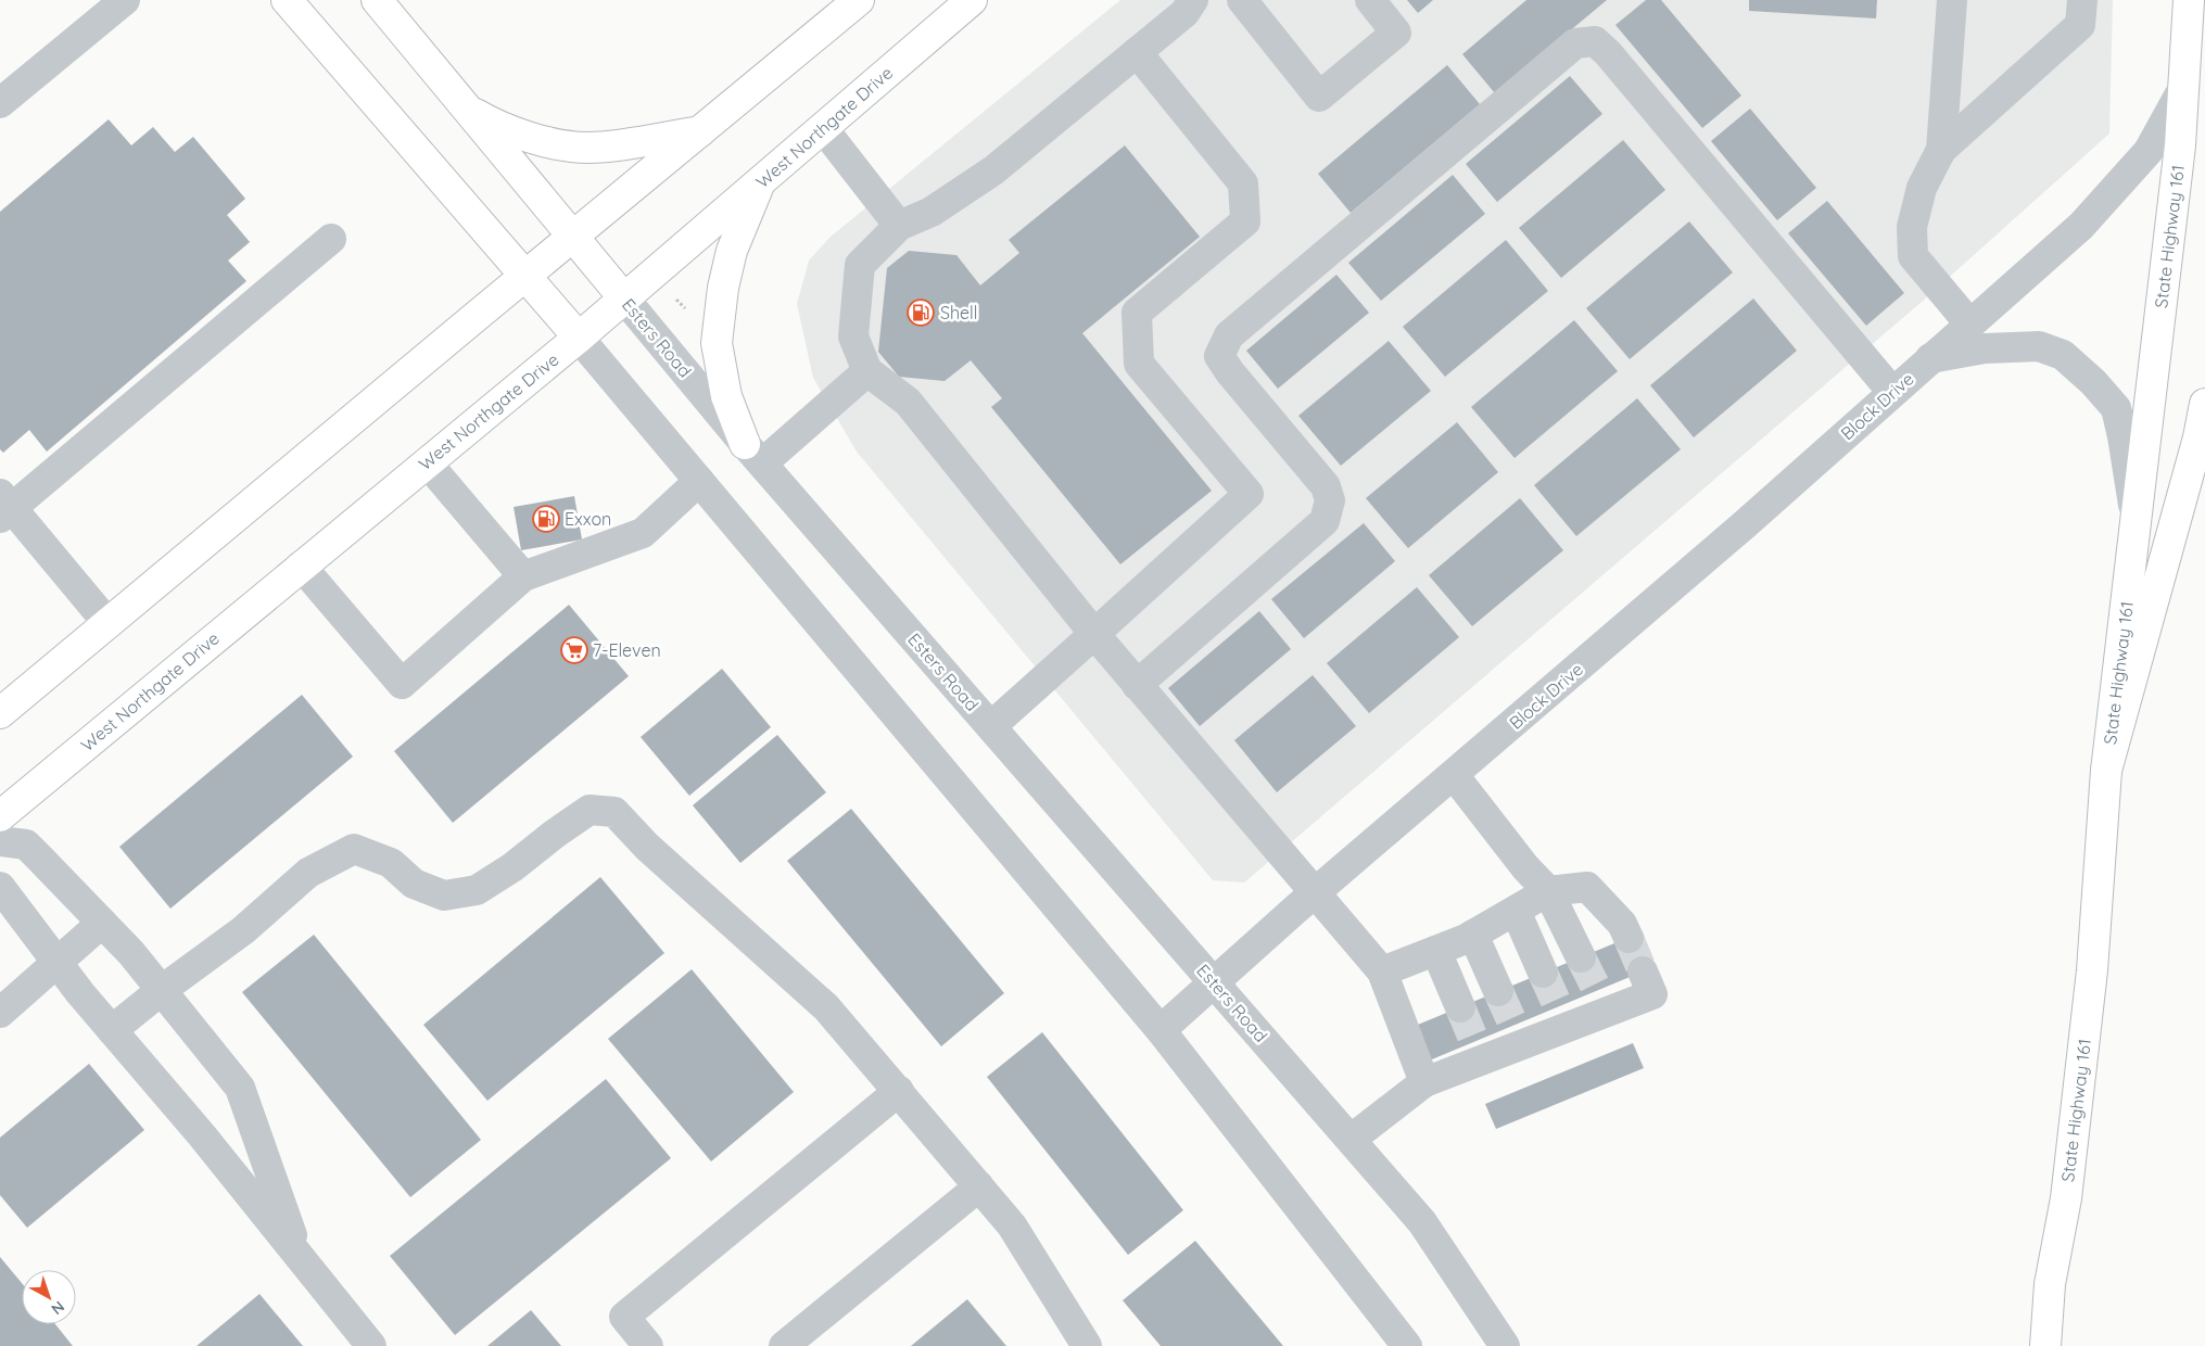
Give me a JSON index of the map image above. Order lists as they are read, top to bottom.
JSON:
{
  "streets": {
    "main road": ["West Northgate Drive", "State Highway 161", "Esters Road"],
    "street": ["Block Drive"]
  },
  "crossings": [
    ["West Northgate Drive", "Esters Road"],
    ["State Highway 161", "Block Drive"],
    ["Esters Road", "Block Drive"]
  ],
  "places": {
    "fuel station": ["Shell", "Exxon"],
    "supermarket": ["7-Eleven"]
  },
  "north": "bottom right"
}
